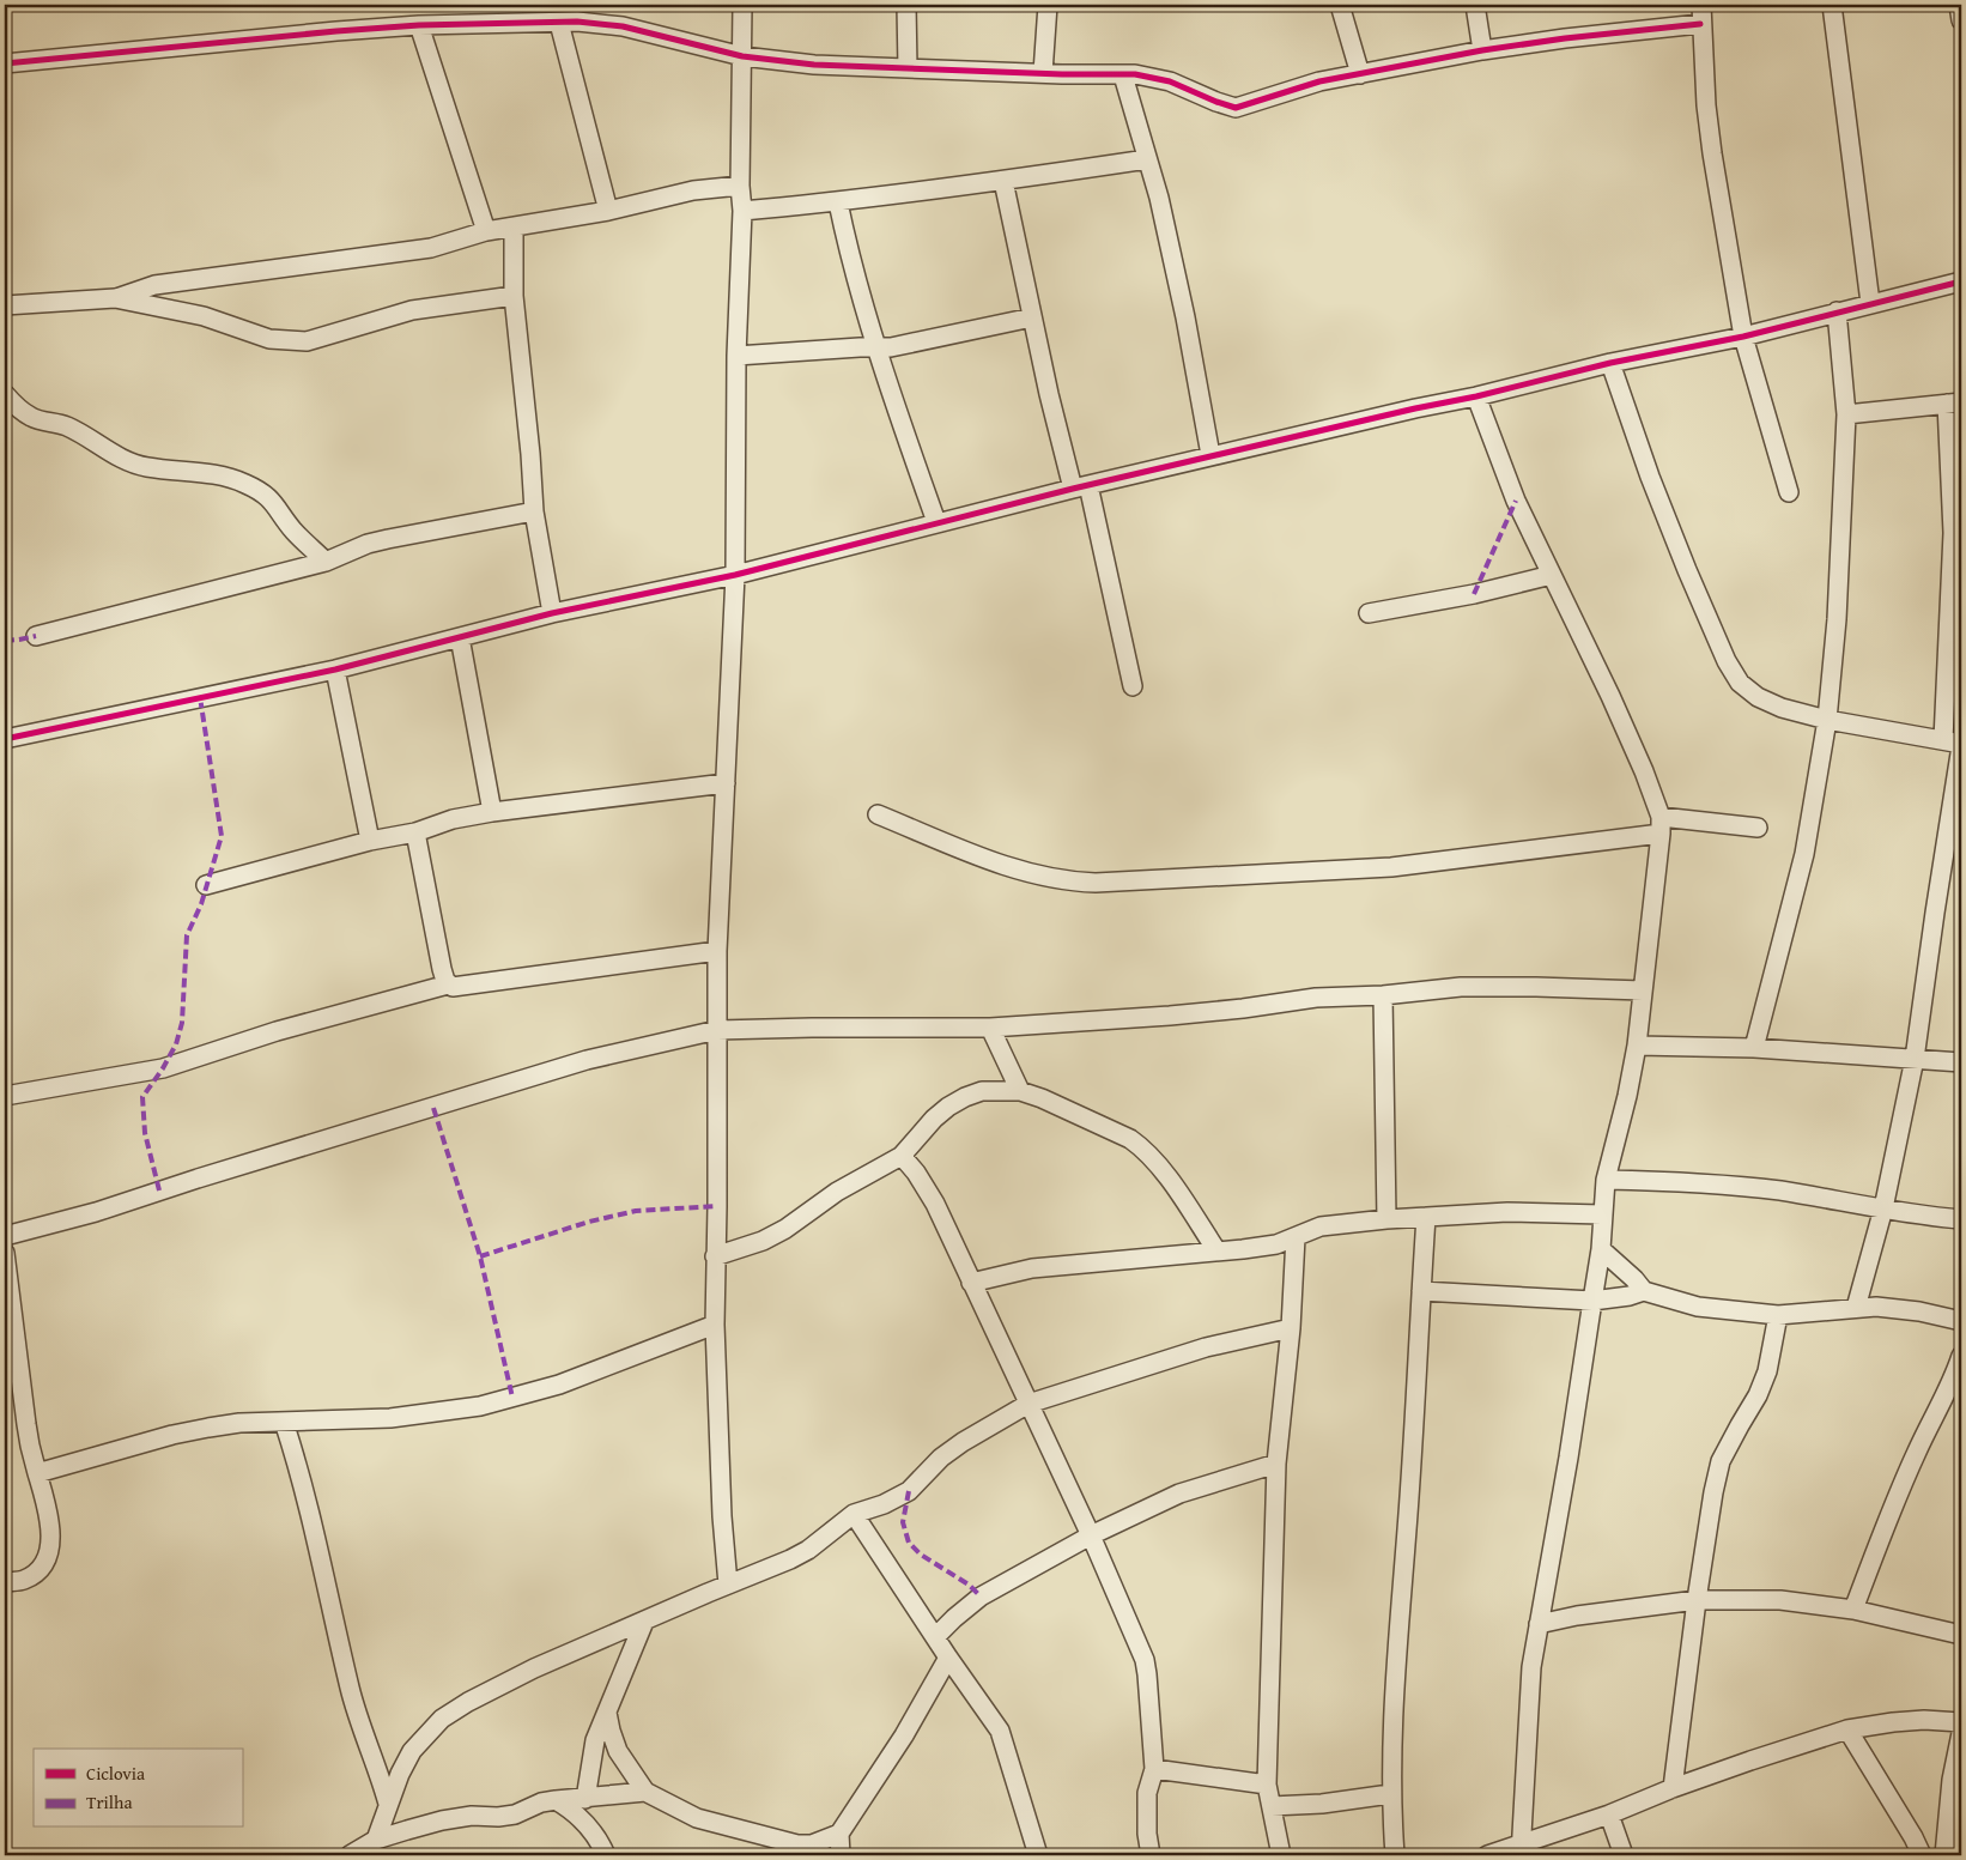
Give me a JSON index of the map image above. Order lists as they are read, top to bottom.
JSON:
{
  "legend": ["Ciclovia", "Trilha"]
}
